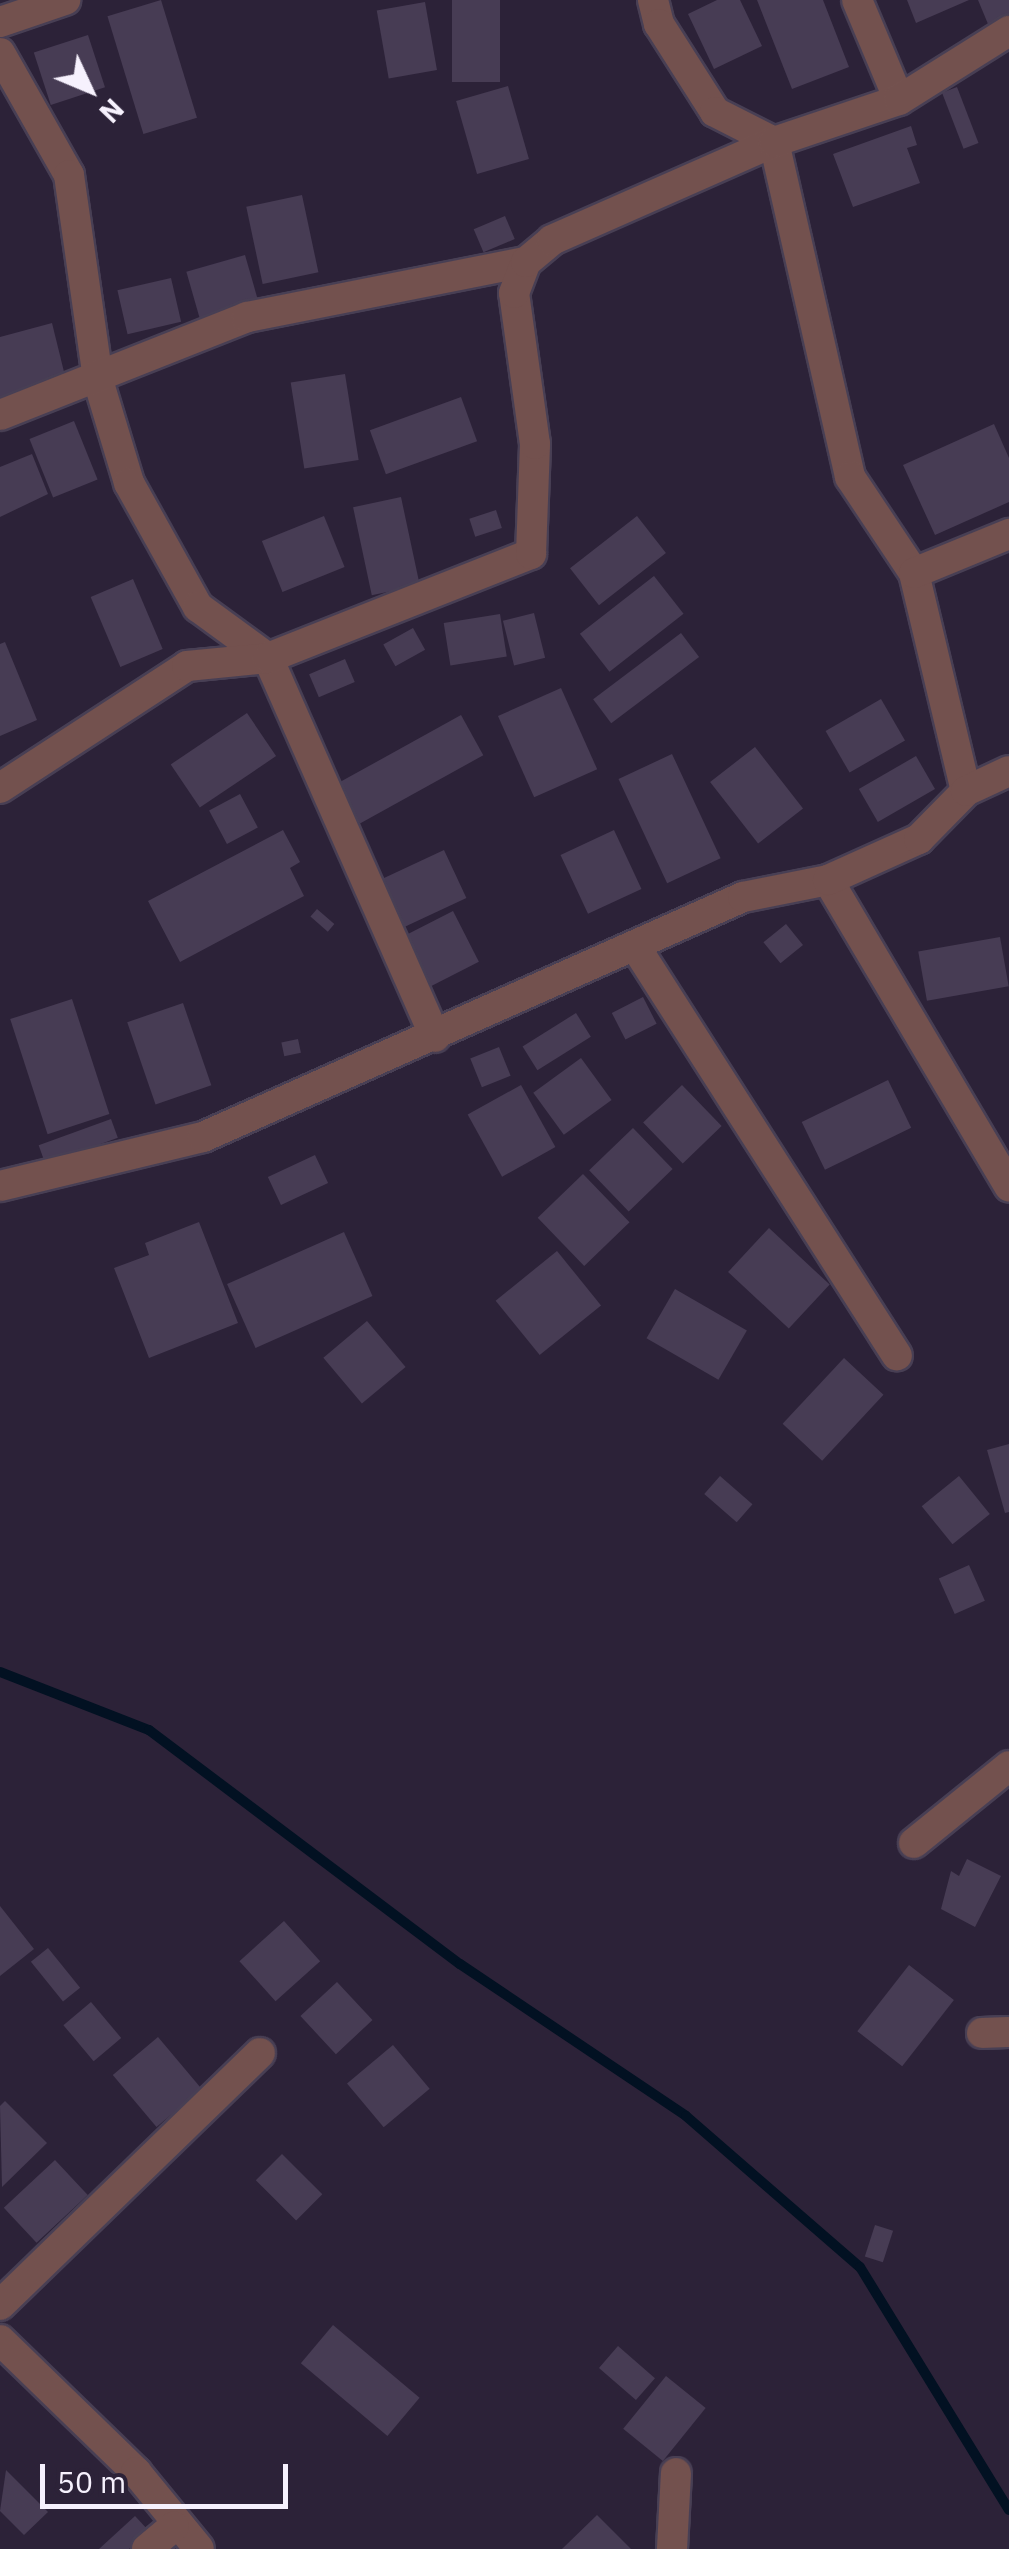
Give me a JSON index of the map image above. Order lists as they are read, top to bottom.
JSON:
{
  "scale_bar": "50 m",
  "north": "bottom right"
}
